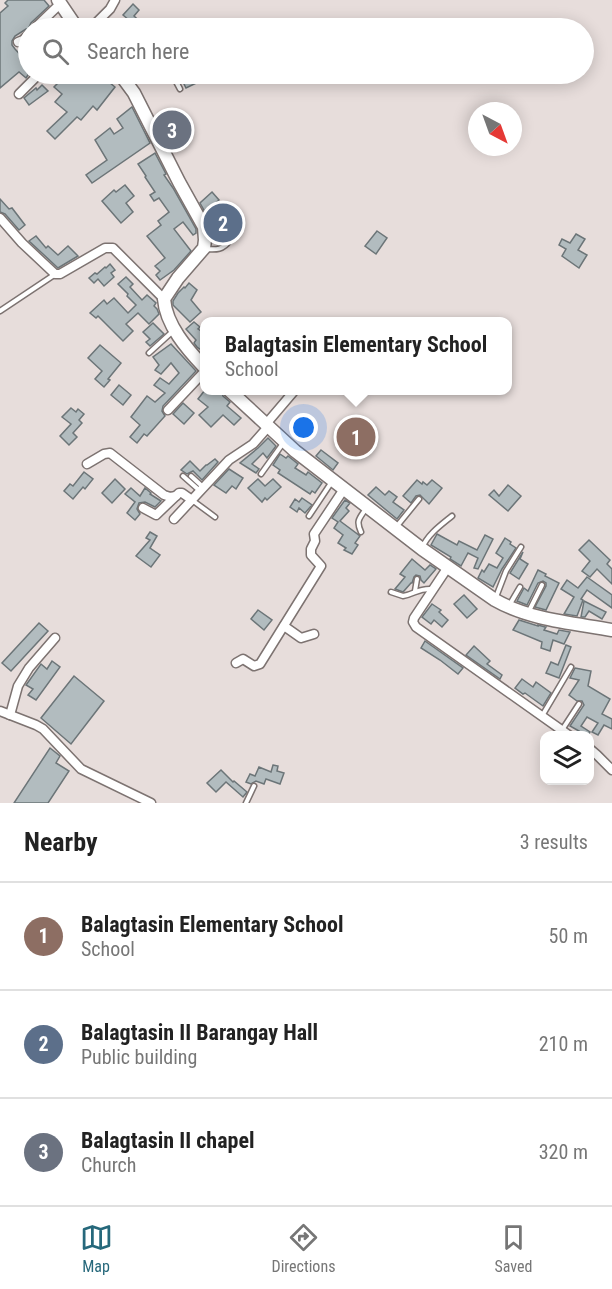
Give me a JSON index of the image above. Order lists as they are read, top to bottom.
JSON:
{
  "north": "bottom right",
  "page": {
    "search": "Search here",
    "pins": ["3", "2", "1"],
    "popup": ["Balagtasin Elementary School", "School"],
    "heading": ["Nearby", "3 results"],
    "list": [
      {
        "mark": "1",
        "name": "Balagtasin Elementary School",
        "note": "School",
        "value": "50 m"
      },
      {
        "mark": "2",
        "name": "Balagtasin II Barangay Hall",
        "note": "Public building",
        "value": "210 m"
      },
      {
        "mark": "3",
        "name": "Balagtasin II chapel",
        "note": "Church",
        "value": "320 m"
      }
    ],
    "nav": ["Map", "Directions", "Saved"]
  }
}
